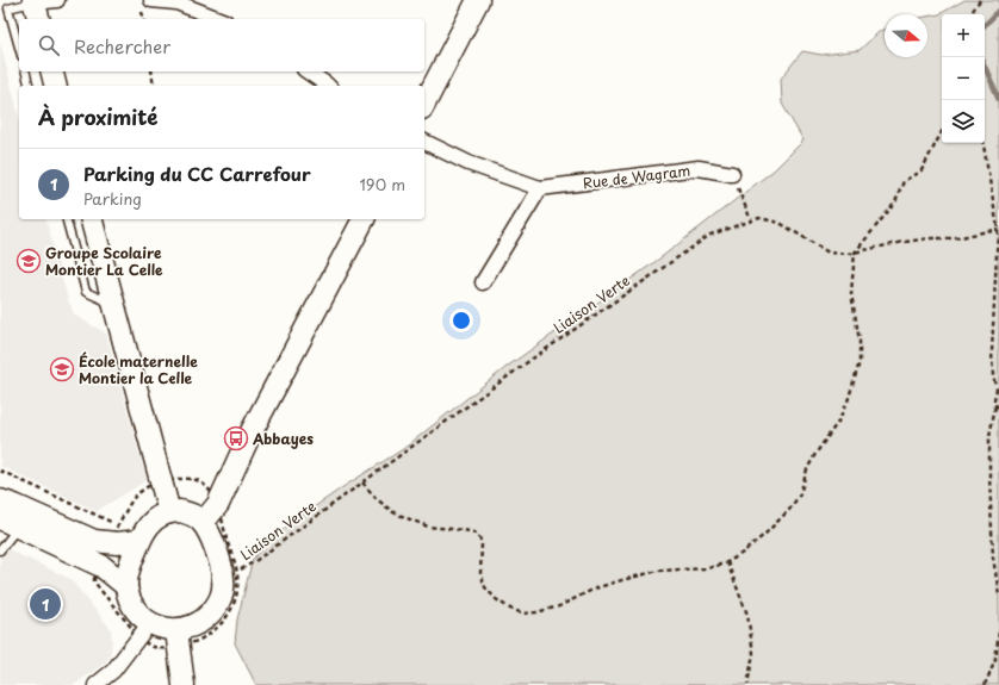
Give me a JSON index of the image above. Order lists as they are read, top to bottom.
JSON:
{
  "streets": {
    "street": ["Rue de Wagram"],
    "path": ["Liaison Verte"]
  },
  "places": {
    "school or university": ["Groupe Scolaire Montier La Celle", "École maternelle Montier la Celle"],
    "bus stop": ["Abbayes"]
  },
  "north": "right",
  "page": {
    "map_buttons": ["+", "−"],
    "search": "Rechercher",
    "heading": "À proximité",
    "list": [
      {
        "mark": "1",
        "name": "Parking du CC Carrefour",
        "note": "Parking",
        "value": "190 m"
      }
    ],
    "pins": "1"
  }
}
